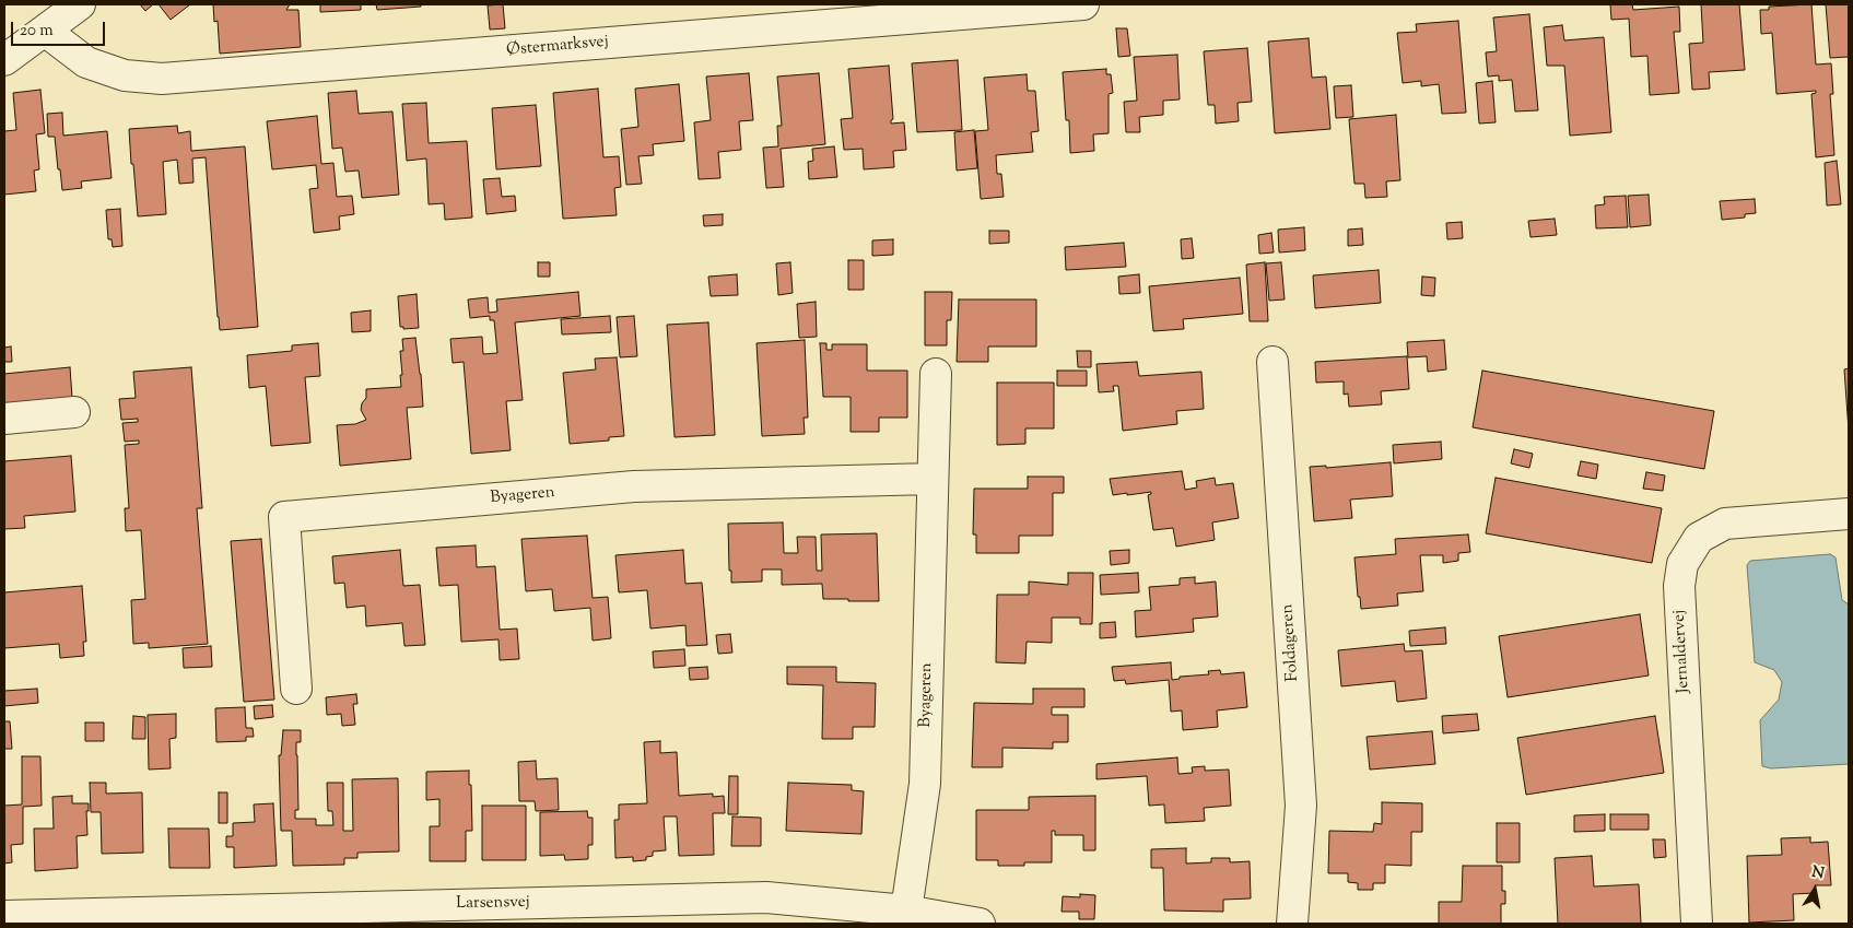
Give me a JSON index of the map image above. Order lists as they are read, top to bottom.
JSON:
{
  "streets": {
    "street": [
      "Østermarksvej",
      "Byageren",
      "Foldageren",
      "Jernaldervej",
      "Larsensvej"
    ]
  },
  "crossings": [
    ["Byageren", "Larsensvej"]
  ],
  "scale_bar": "20 m",
  "north": "top"
}
